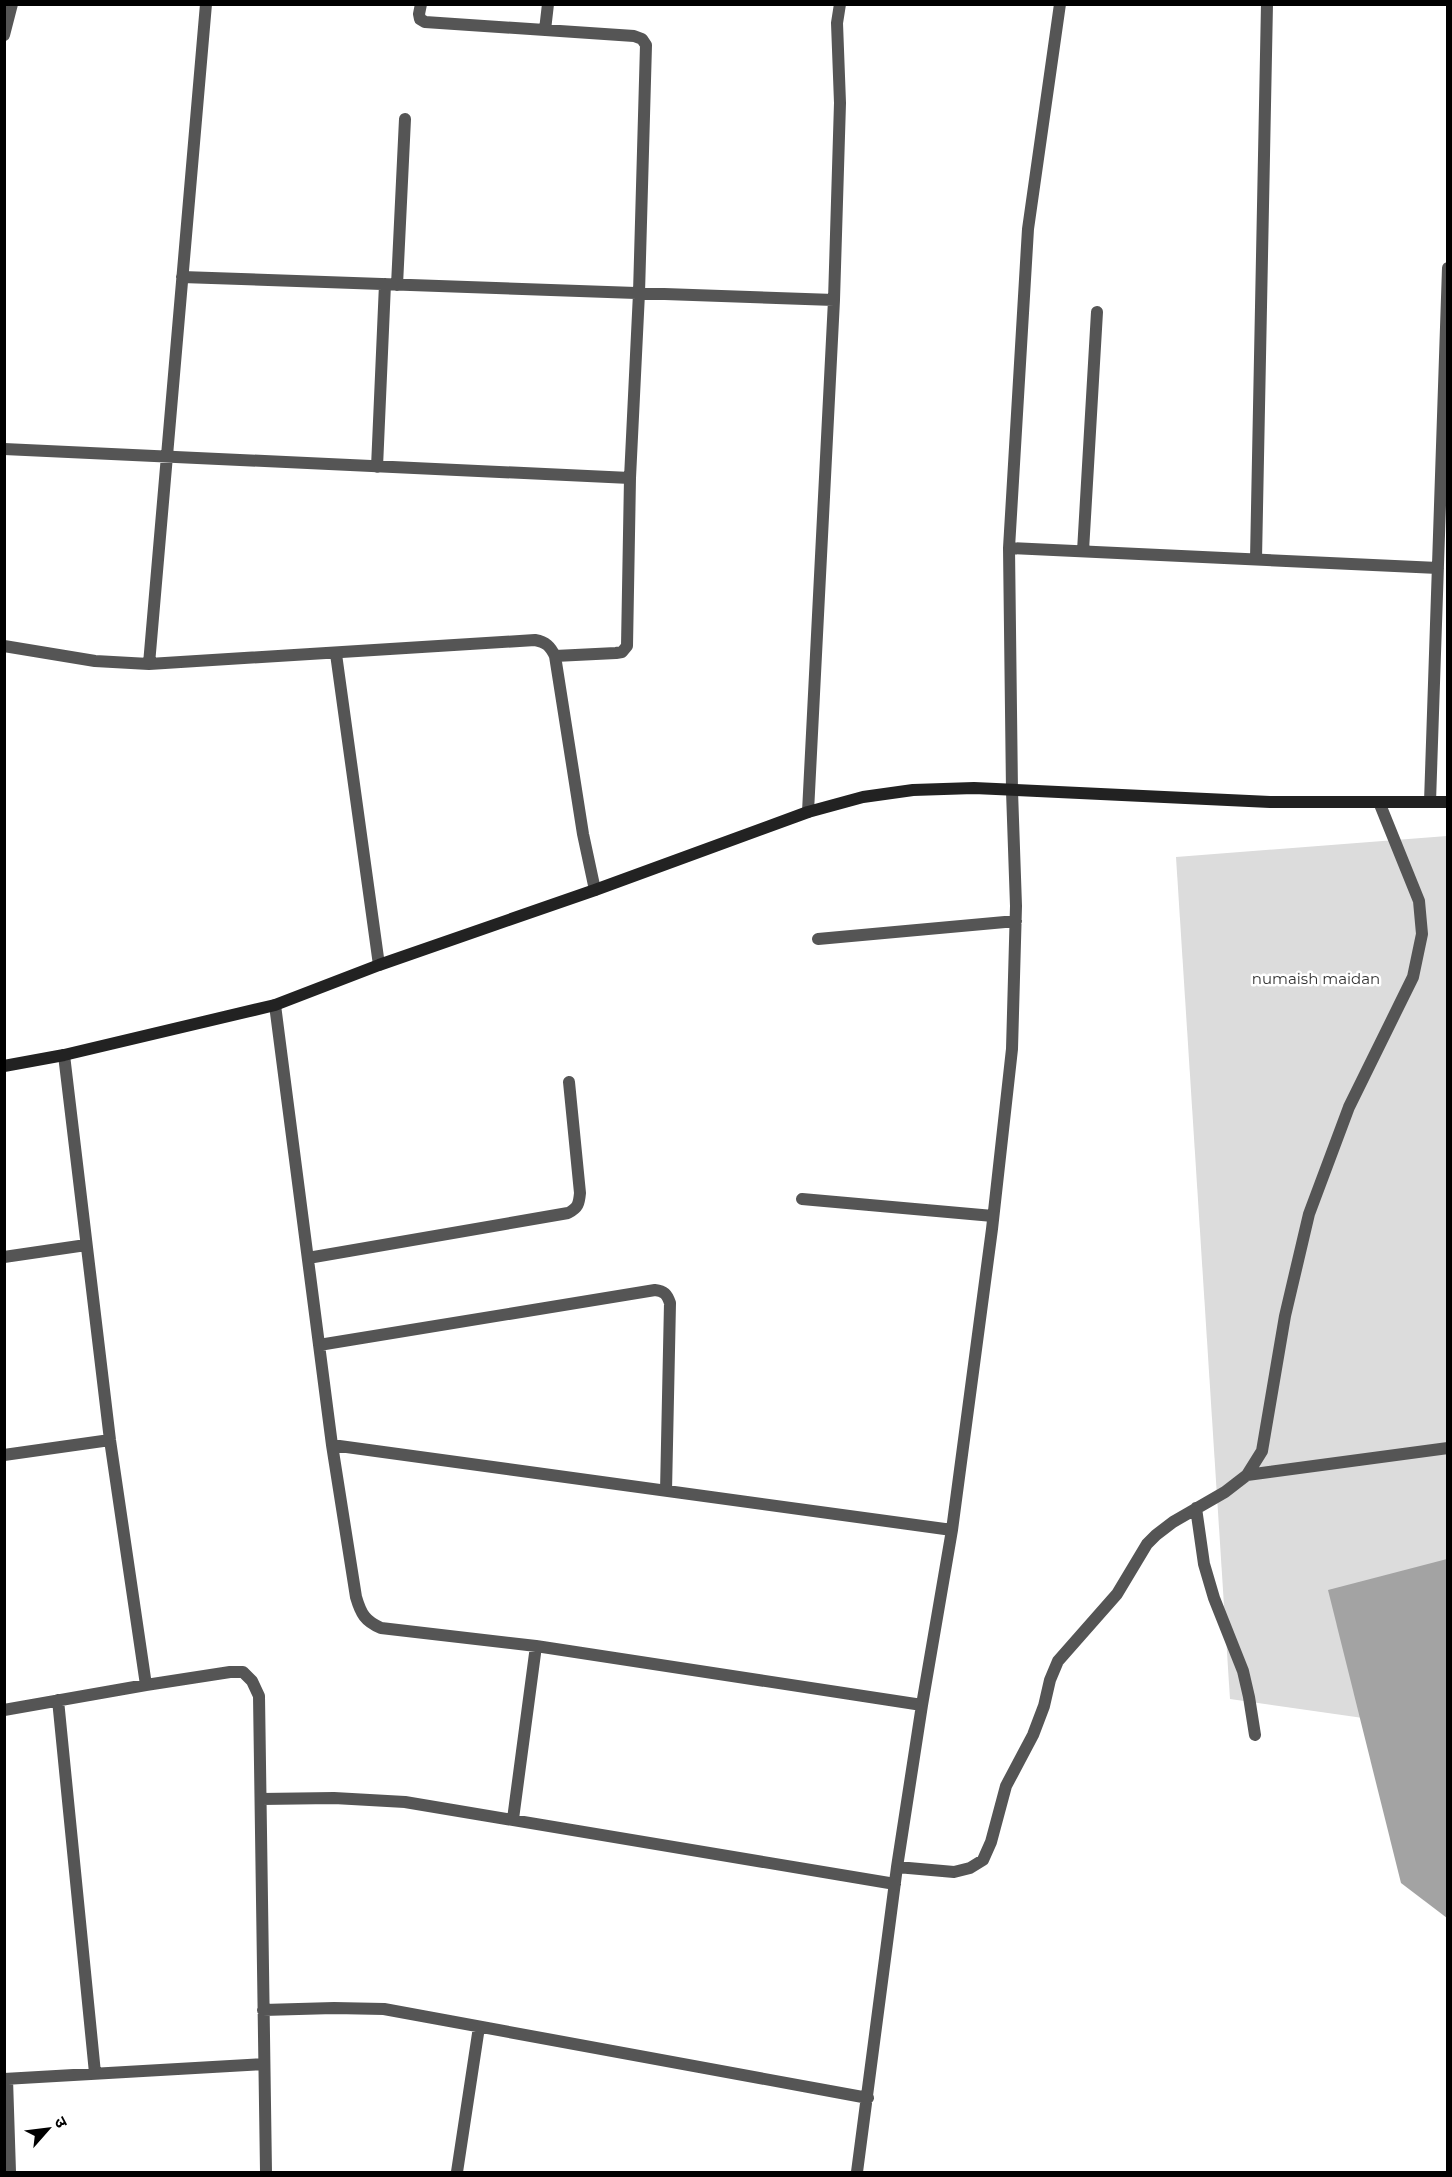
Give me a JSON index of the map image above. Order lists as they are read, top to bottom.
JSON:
{
  "parks": ["numaish maidan"],
  "north": "top right"
}
